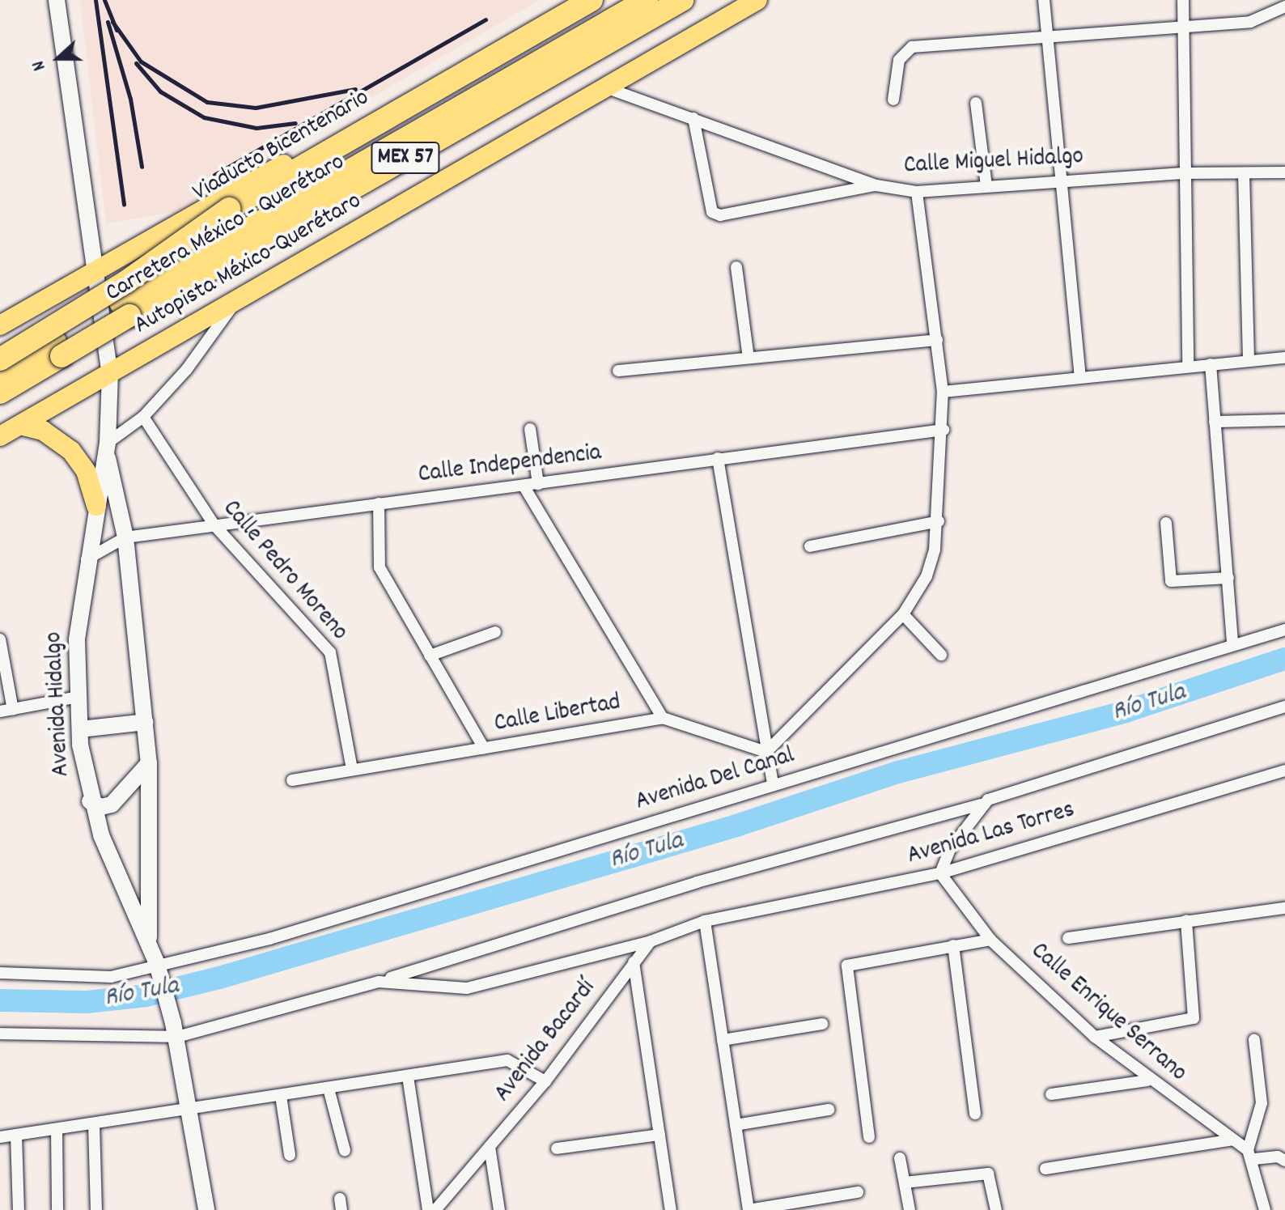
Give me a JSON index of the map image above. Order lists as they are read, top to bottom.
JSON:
{
  "streets": {
    "highway": ["Viaducto Bicentenario", "MEX 57", "Carretera México - Querétaro"],
    "main road": ["Autopista México-Querétaro", "Avenida Hidalgo"],
    "street": [
      "Calle Miguel Hidalgo",
      "Calle Independencia",
      "Calle Pedro Moreno",
      "Calle Libertad",
      "Avenida Del Canal",
      "Avenida Las Torres",
      "Calle Enrique Serrano",
      "Avenida Bacardí"
    ]
  },
  "crossings": [
    ["Calle Miguel Hidalgo", "Autopista México-Querétaro"],
    ["Autopista México-Querétaro", "Avenida Hidalgo"],
    ["Calle Independencia", "Calle Pedro Moreno"],
    ["Calle Independencia", "Avenida Hidalgo"],
    ["Calle Pedro Moreno", "Calle Libertad"],
    ["Avenida Hidalgo", "Avenida Del Canal"],
    ["Avenida Las Torres", "Calle Enrique Serrano"]
  ],
  "water": ["Río Tula"],
  "north": "left"
}
